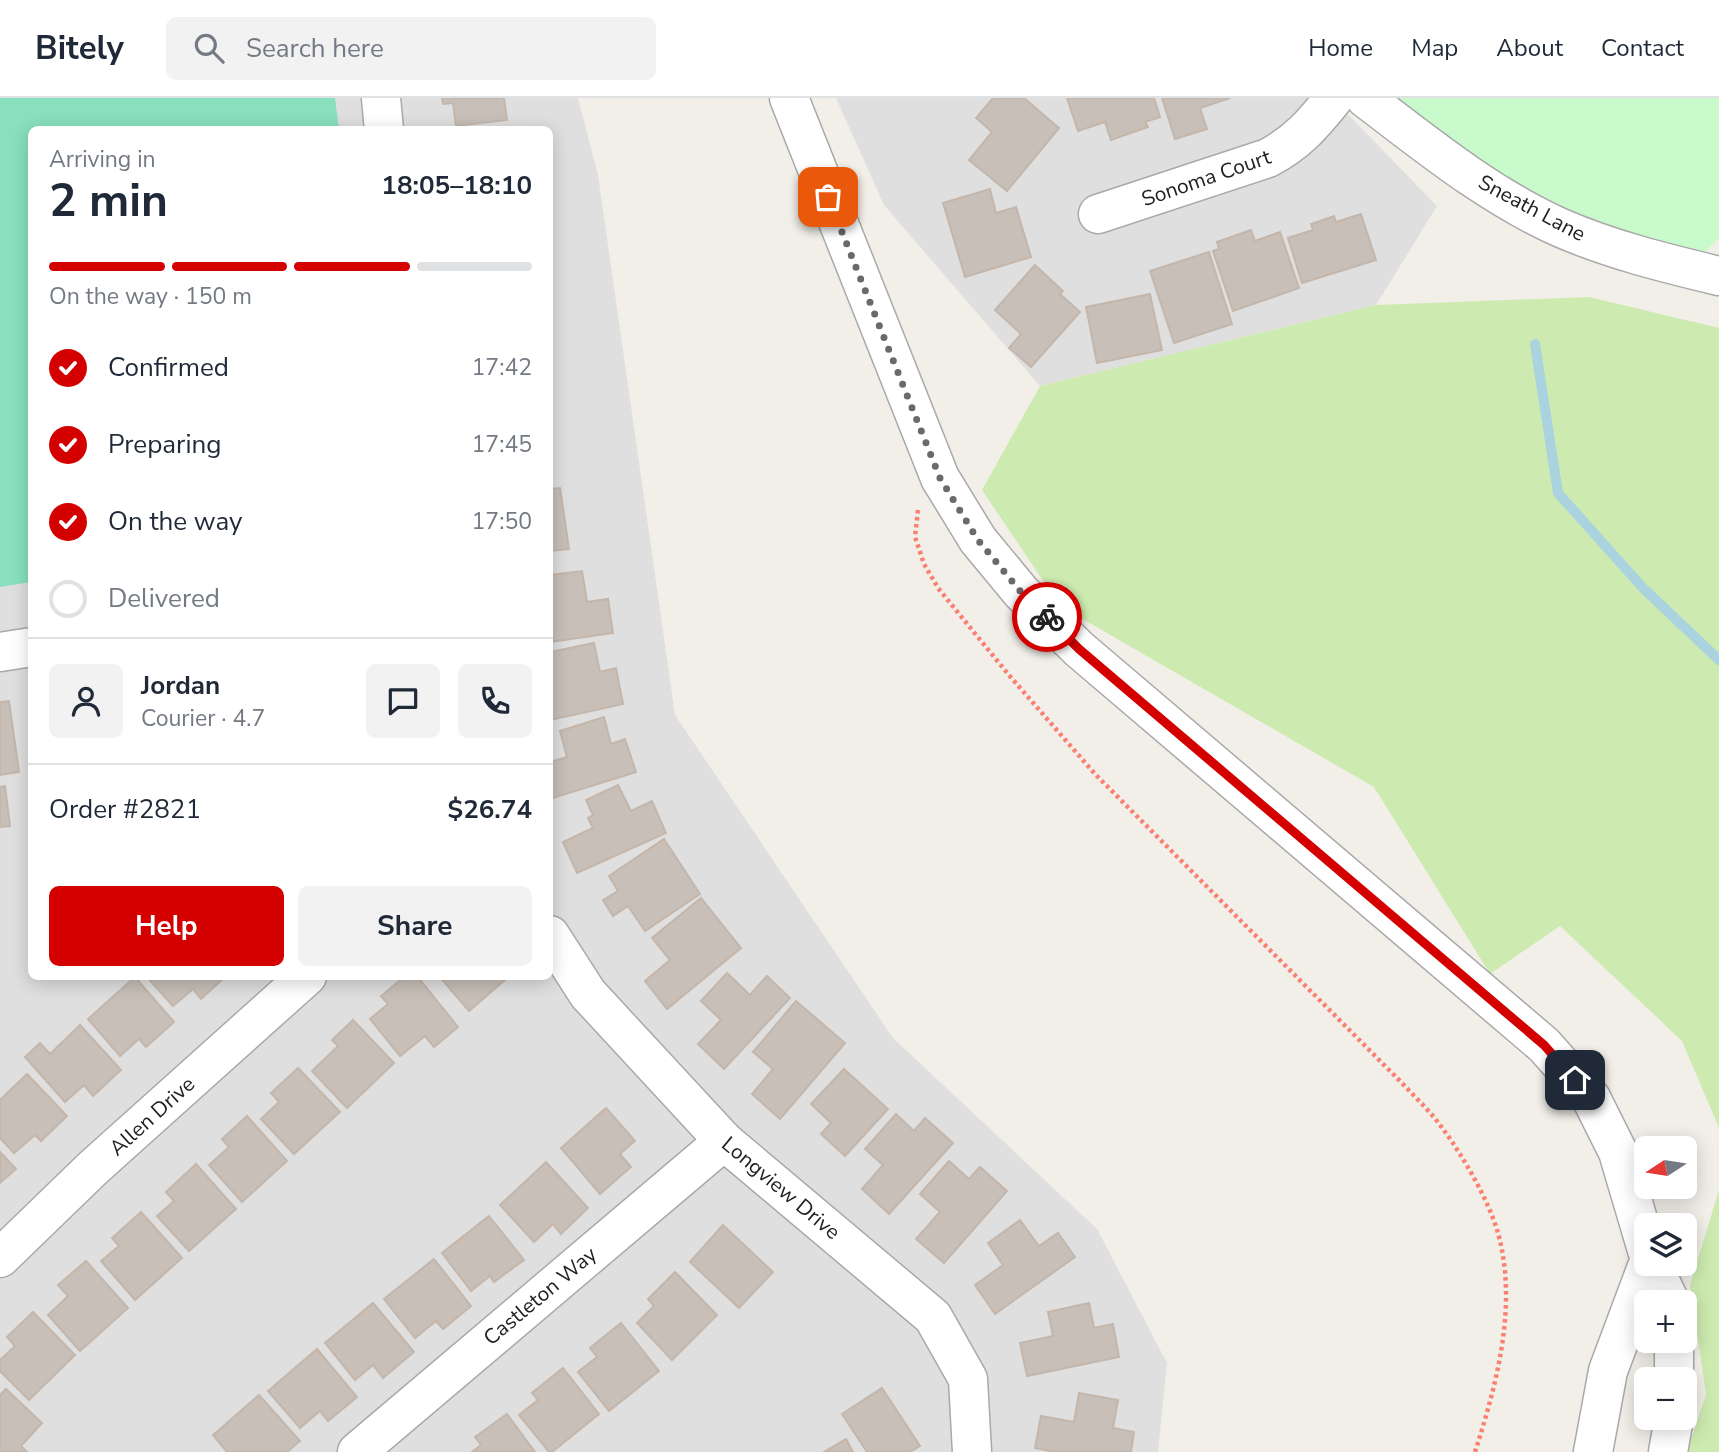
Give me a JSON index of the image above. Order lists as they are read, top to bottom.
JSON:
{
  "streets": {
    "street": [
      "Sonoma Court",
      "Sneath Lane",
      "Allen Drive",
      "Longview Drive",
      "Castleton Way"
    ]
  },
  "crossings": [
    ["Longview Drive", "Castleton Way"]
  ],
  "north": "left",
  "page": {
    "header": "Bitely",
    "search": "Search here",
    "nav": [
      "Home",
      "Map",
      "About",
      "Contact"
    ],
    "heading": ["2 min", "Arriving in", "18:05–18:10"],
    "panel": [
      "Jordan",
      "Courier · 4.7",
      "Order #2821",
      "$26.74"
    ],
    "bar": "On the way · 150 m",
    "list": [
      ["Confirmed", "17:42"],
      ["Preparing", "17:45"],
      ["On the way", "17:50"],
      "Delivered"
    ],
    "buttons": ["Help", "Share"],
    "map_buttons": ["+", "−"]
  }
}
